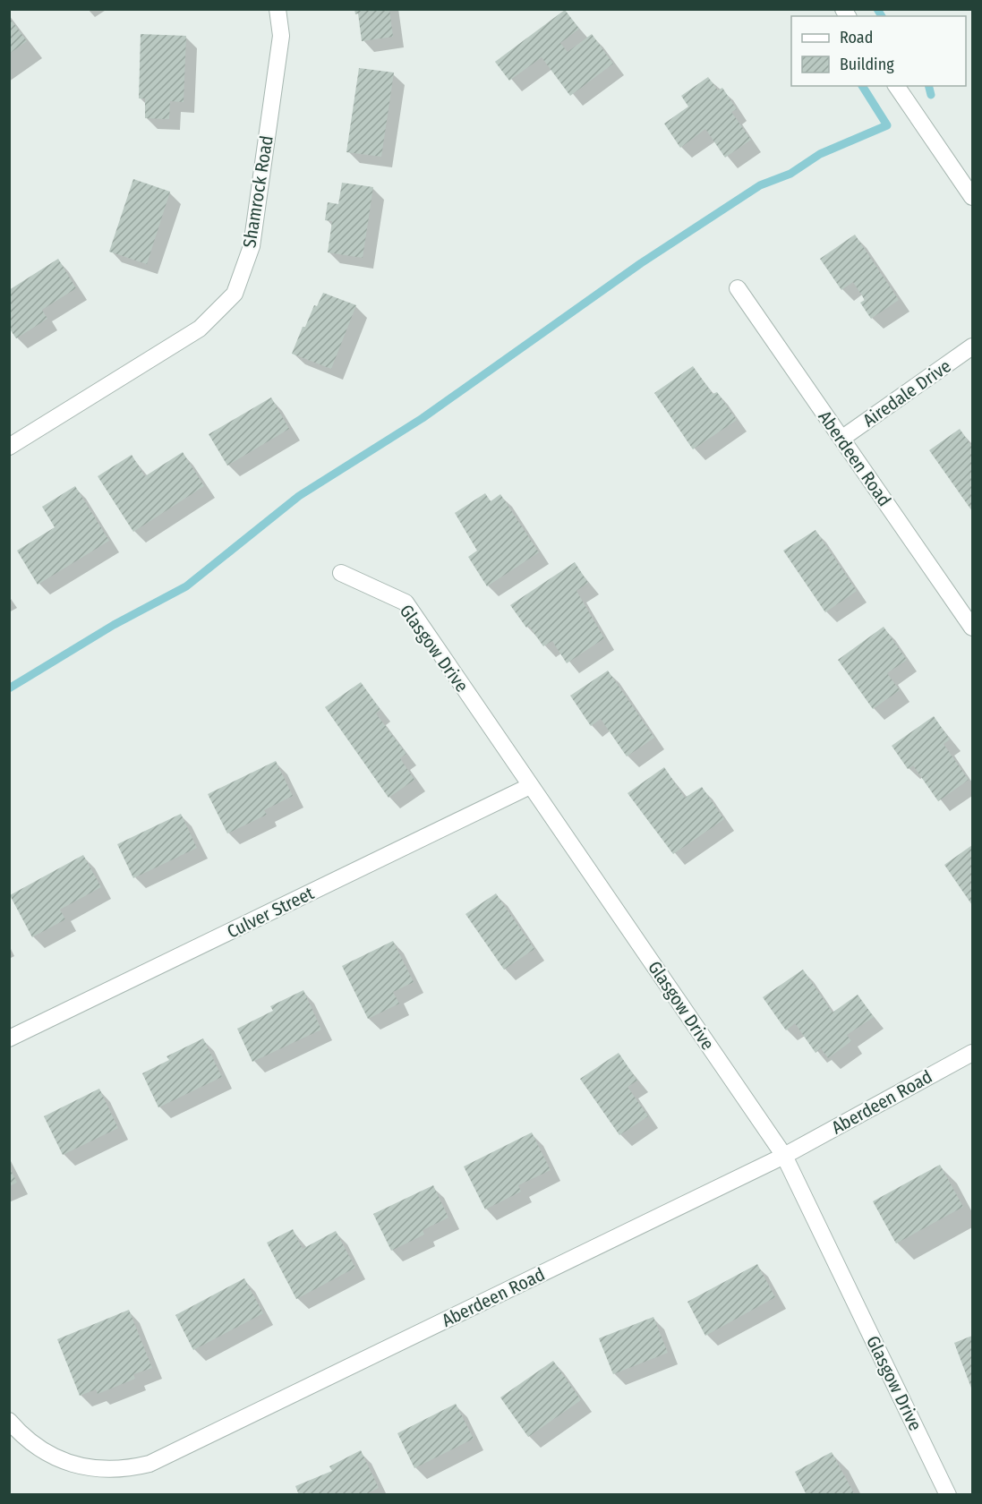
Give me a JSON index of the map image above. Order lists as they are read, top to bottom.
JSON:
{
  "streets": {
    "street": [
      "Shamrock Road",
      "Airedale Drive",
      "Aberdeen Road",
      "Glasgow Drive",
      "Culver Street"
    ]
  },
  "crossings": [
    ["Airedale Drive", "Aberdeen Road"],
    ["Aberdeen Road", "Glasgow Drive"],
    ["Glasgow Drive", "Culver Street"]
  ],
  "legend": ["Road", "Building"]
}
